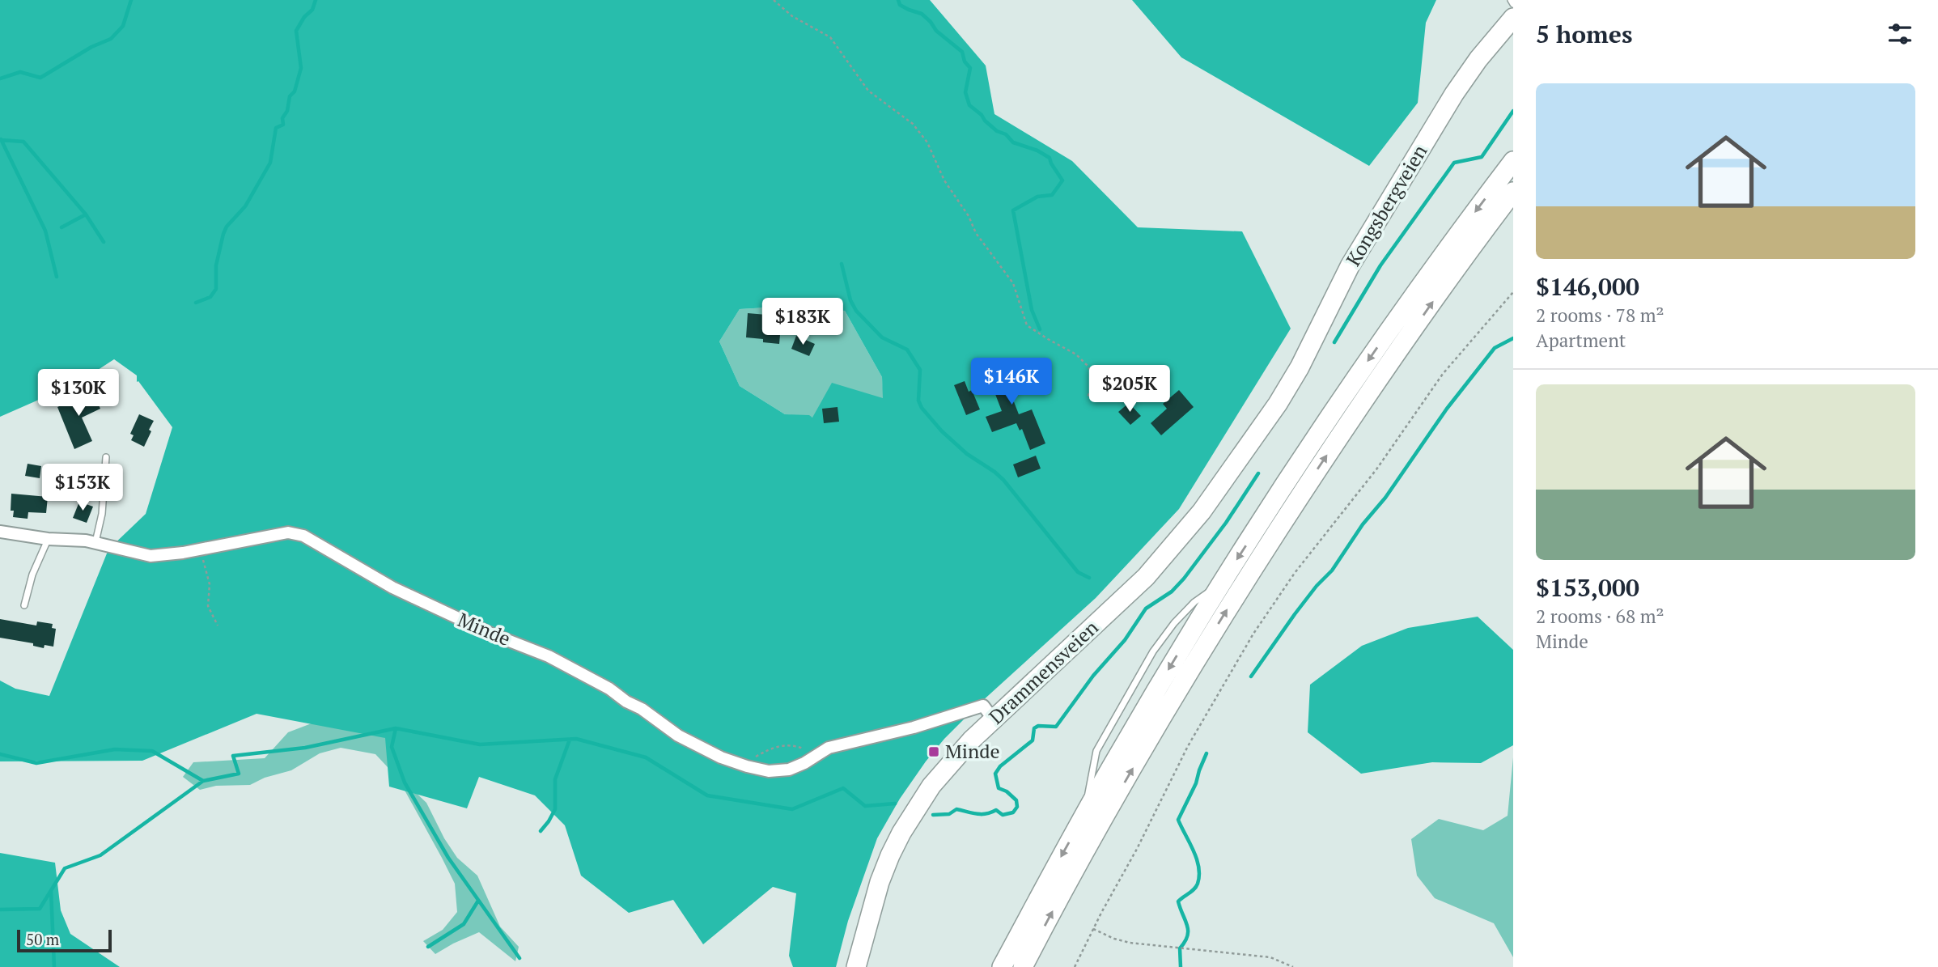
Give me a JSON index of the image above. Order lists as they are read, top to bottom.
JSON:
{
  "streets": {
    "main road": ["Kongsbergveien", "Drammensveien"],
    "street": ["Minde"]
  },
  "crossings": [
    ["Kongsbergveien", "Drammensveien"],
    ["Minde", "Drammensveien"]
  ],
  "places": {
    "transit": ["Minde"]
  },
  "scale_bar": "50 m",
  "page": {
    "heading": "5 homes",
    "list": [
      {
        "name": "$146,000",
        "note": "2 rooms · 78 m² · Apartment"
      },
      {
        "name": "$153,000",
        "note": "2 rooms · 68 m² · Minde"
      }
    ],
    "price": [
      "$183K",
      "$146K",
      "$205K",
      "$130K",
      "$153K"
    ],
    "scale": "50 m"
  }
}
